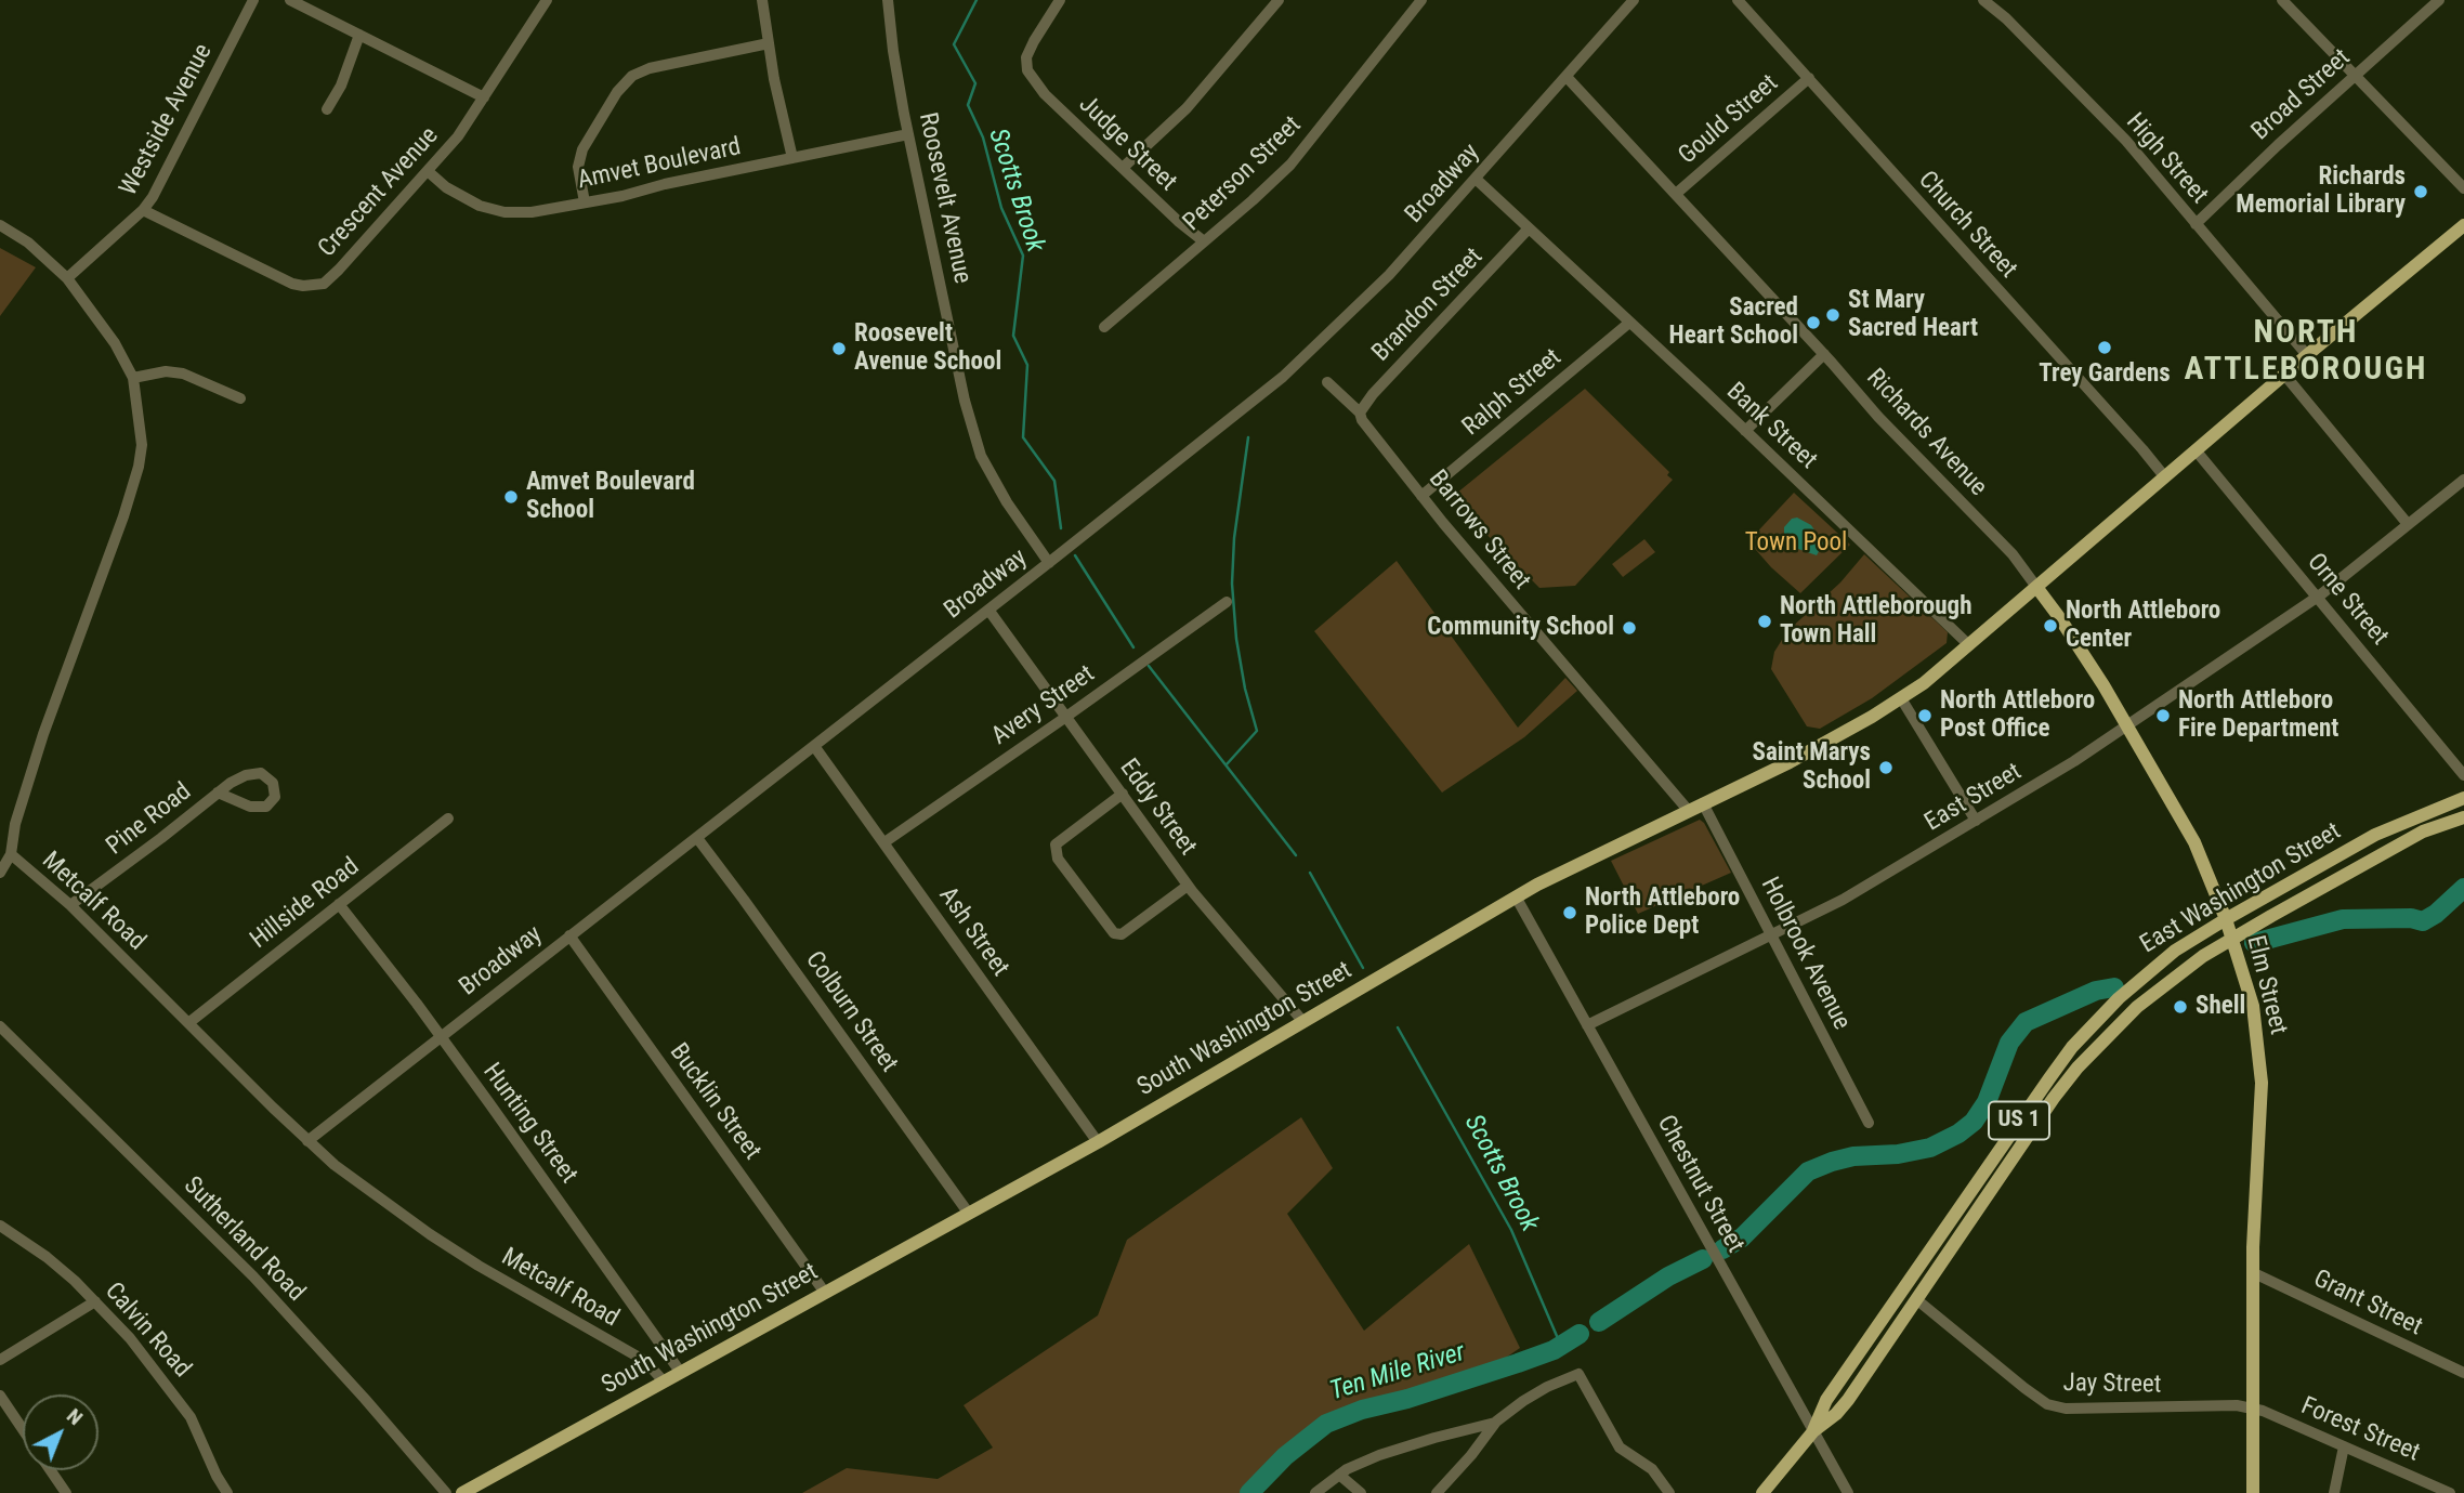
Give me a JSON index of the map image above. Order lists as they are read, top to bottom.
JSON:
{
  "streets": {
    "main road": [
      "East Washington Street",
      "Elm Street",
      "South Washington Street",
      "US 1"
    ],
    "street": [
      "Broad Street",
      "Westside Avenue",
      "Gould Street",
      "Judge Street",
      "High Street",
      "Amvet Boulevard",
      "Peterson Street",
      "Broadway",
      "Crescent Avenue",
      "Roosevelt Avenue",
      "Church Street",
      "Brandon Street",
      "Ralph Street",
      "Bank Street",
      "Richards Avenue",
      "Barrows Street",
      "Orne Street",
      "Avery Street",
      "East Street",
      "Eddy Street",
      "Pine Road",
      "Metcalf Road",
      "Hillside Road",
      "Ash Street",
      "Holbrook Avenue",
      "Colburn Street",
      "Bucklin Street",
      "Hunting Street",
      "Chestnut Street",
      "Sutherland Road",
      "Grant Street",
      "Calvin Road",
      "Jay Street",
      "Forest Street"
    ]
  },
  "crossings": [
    ["Broad Street", "High Street"],
    ["Westside Avenue", "Crescent Avenue"],
    ["Westside Avenue", "Metcalf Road"],
    ["Gould Street", "Church Street"],
    ["Gould Street", "Richards Avenue"],
    ["Judge Street", "Peterson Street"],
    ["High Street", "South Washington Street"],
    ["Amvet Boulevard", "Crescent Avenue"],
    ["Amvet Boulevard", "Roosevelt Avenue"],
    ["Broadway", "Roosevelt Avenue"],
    ["Broadway", "Bank Street"],
    ["Broadway", "Richards Avenue"],
    ["Broadway", "Eddy Street"],
    ["Broadway", "Metcalf Road"],
    ["Broadway", "Ash Street"],
    ["Broadway", "Colburn Street"],
    ["Broadway", "Bucklin Street"],
    ["Broadway", "Hunting Street"],
    ["Church Street", "South Washington Street"],
    ["Brandon Street", "Bank Street"],
    ["Brandon Street", "Barrows Street"],
    ["Ralph Street", "Bank Street"],
    ["Ralph Street", "Barrows Street"],
    ["Bank Street", "South Washington Street"],
    ["Richards Avenue", "Elm Street"],
    ["Richards Avenue", "South Washington Street"],
    ["Barrows Street", "South Washington Street"],
    ["Orne Street", "East Street"],
    ["Orne Street", "South Washington Street"],
    ["Avery Street", "Eddy Street"],
    ["Avery Street", "Ash Street"],
    ["East Street", "Holbrook Avenue"],
    ["East Street", "Elm Street"],
    ["East Street", "Chestnut Street"],
    ["Eddy Street", "South Washington Street"],
    ["Pine Road", "Metcalf Road"],
    ["East Washington Street", "Elm Street"],
    ["East Washington Street", "Chestnut Street"],
    ["East Washington Street", "Jay Street"],
    ["Metcalf Road", "Hillside Road"],
    ["Metcalf Road", "South Washington Street"],
    ["Hillside Road", "Hunting Street"],
    ["Ash Street", "South Washington Street"],
    ["Holbrook Avenue", "South Washington Street"],
    ["Elm Street", "South Washington Street"],
    ["Elm Street", "Grant Street"],
    ["Elm Street", "Jay Street"],
    ["Elm Street", "Forest Street"],
    ["Colburn Street", "South Washington Street"],
    ["South Washington Street", "Bucklin Street"],
    ["South Washington Street", "Hunting Street"],
    ["South Washington Street", "Chestnut Street"],
    ["Jay Street", "Forest Street"]
  ],
  "districts": ["NORTH ATTLEBOROUGH"],
  "water": ["Scotts Brook", "Ten Mile River"],
  "parks": ["Town Pool"],
  "places": [
    "Richards Memorial Library",
    "St Mary Sacred Heart",
    "Sacred Heart School",
    "Trey Gardens",
    "Roosevelt Avenue School",
    "Amvet Boulevard School",
    "North Attleborough Town Hall",
    "North Attleboro Center",
    "Community School",
    "North Attleboro Post Office",
    "North Attleboro Fire Department",
    "Saint Marys School",
    "North Attleboro Police Dept",
    "Shell"
  ],
  "north": "top right"
}
